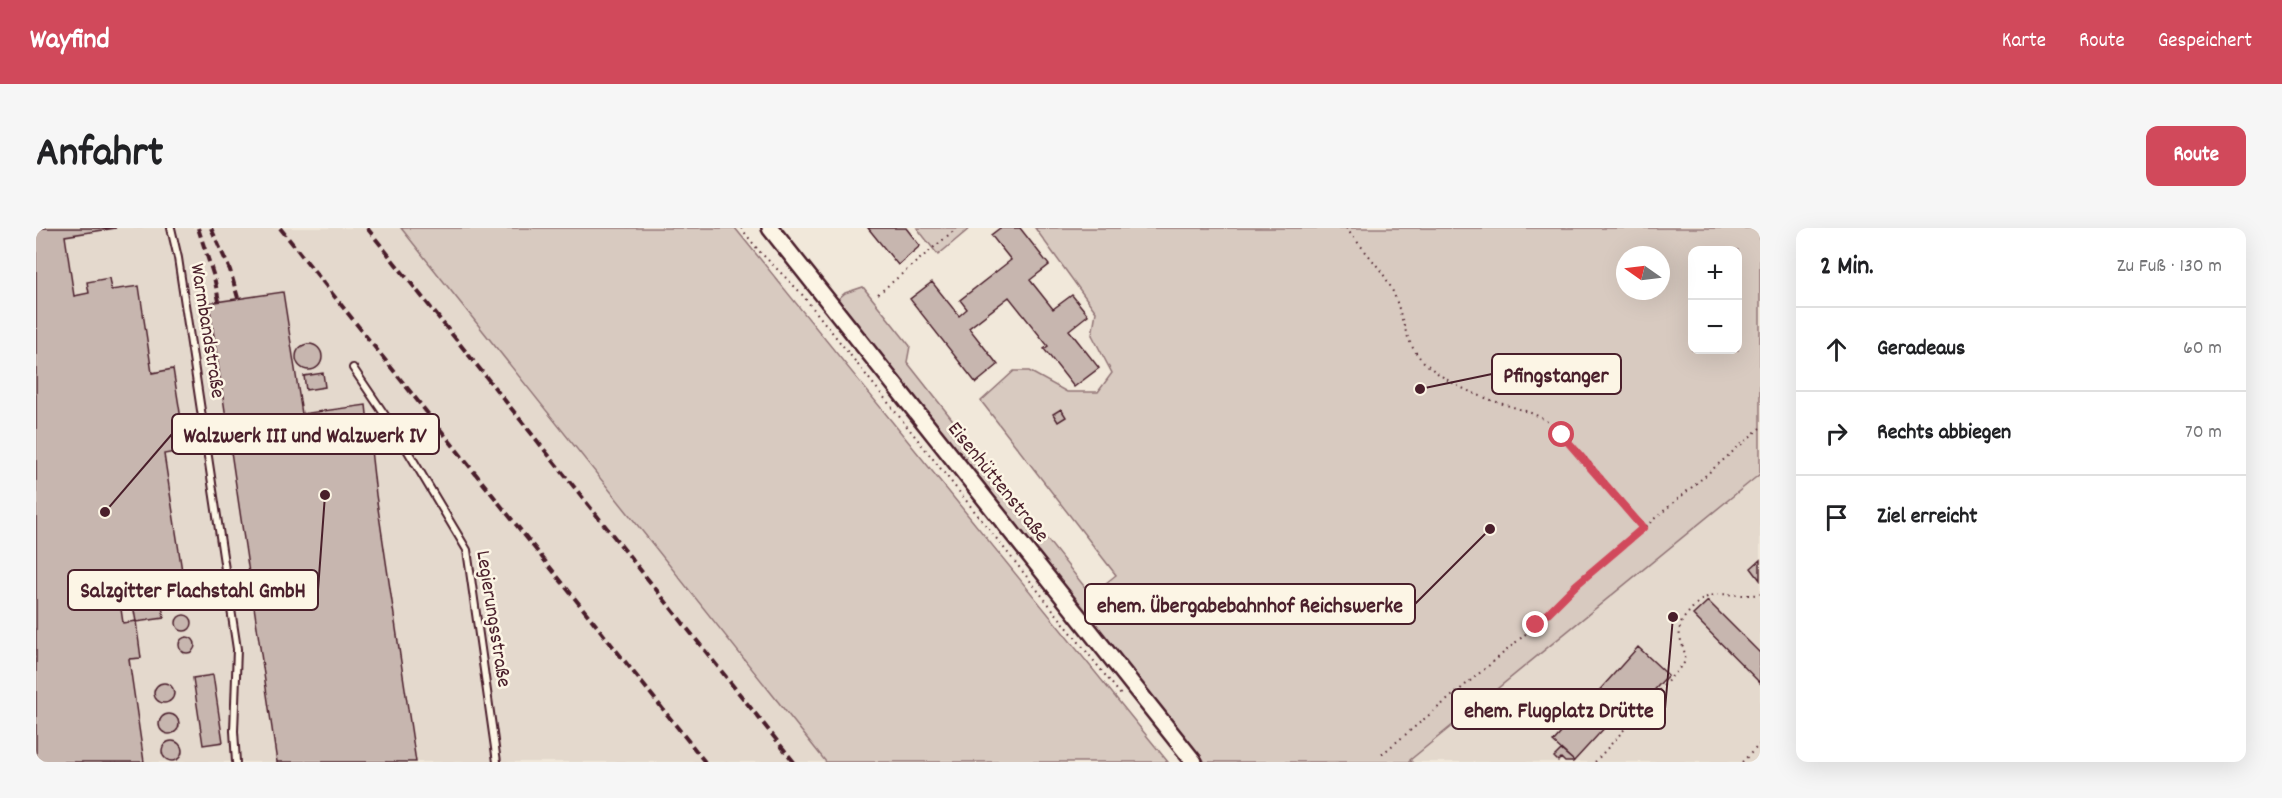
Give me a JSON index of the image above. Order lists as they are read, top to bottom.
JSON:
{
  "streets": {
    "street": ["Eisenhüttenstraße"],
    "lane": ["Warmbandstraße", "Legierungsstraße"]
  },
  "places": [
    "Pfingstanger",
    "Salzgitter Flachstahl GmbH",
    "Walzwerk III und Walzwerk IV",
    "ehem. Übergabebahnhof Reichswerke",
    "ehem. Flugplatz Drütte"
  ],
  "north": "left",
  "page": {
    "header": "Wayfind",
    "nav": ["Karte", "Route", "Gespeichert"],
    "title": "Anfahrt",
    "buttons": "Route",
    "heading": ["2 Min.", "Zu Fuß · 130 m"],
    "map_buttons": ["+", "−"],
    "list": [
      ["Geradeaus", "60 m"],
      ["Rechts abbiegen", "70 m"],
      "Ziel erreicht"
    ]
  }
}
